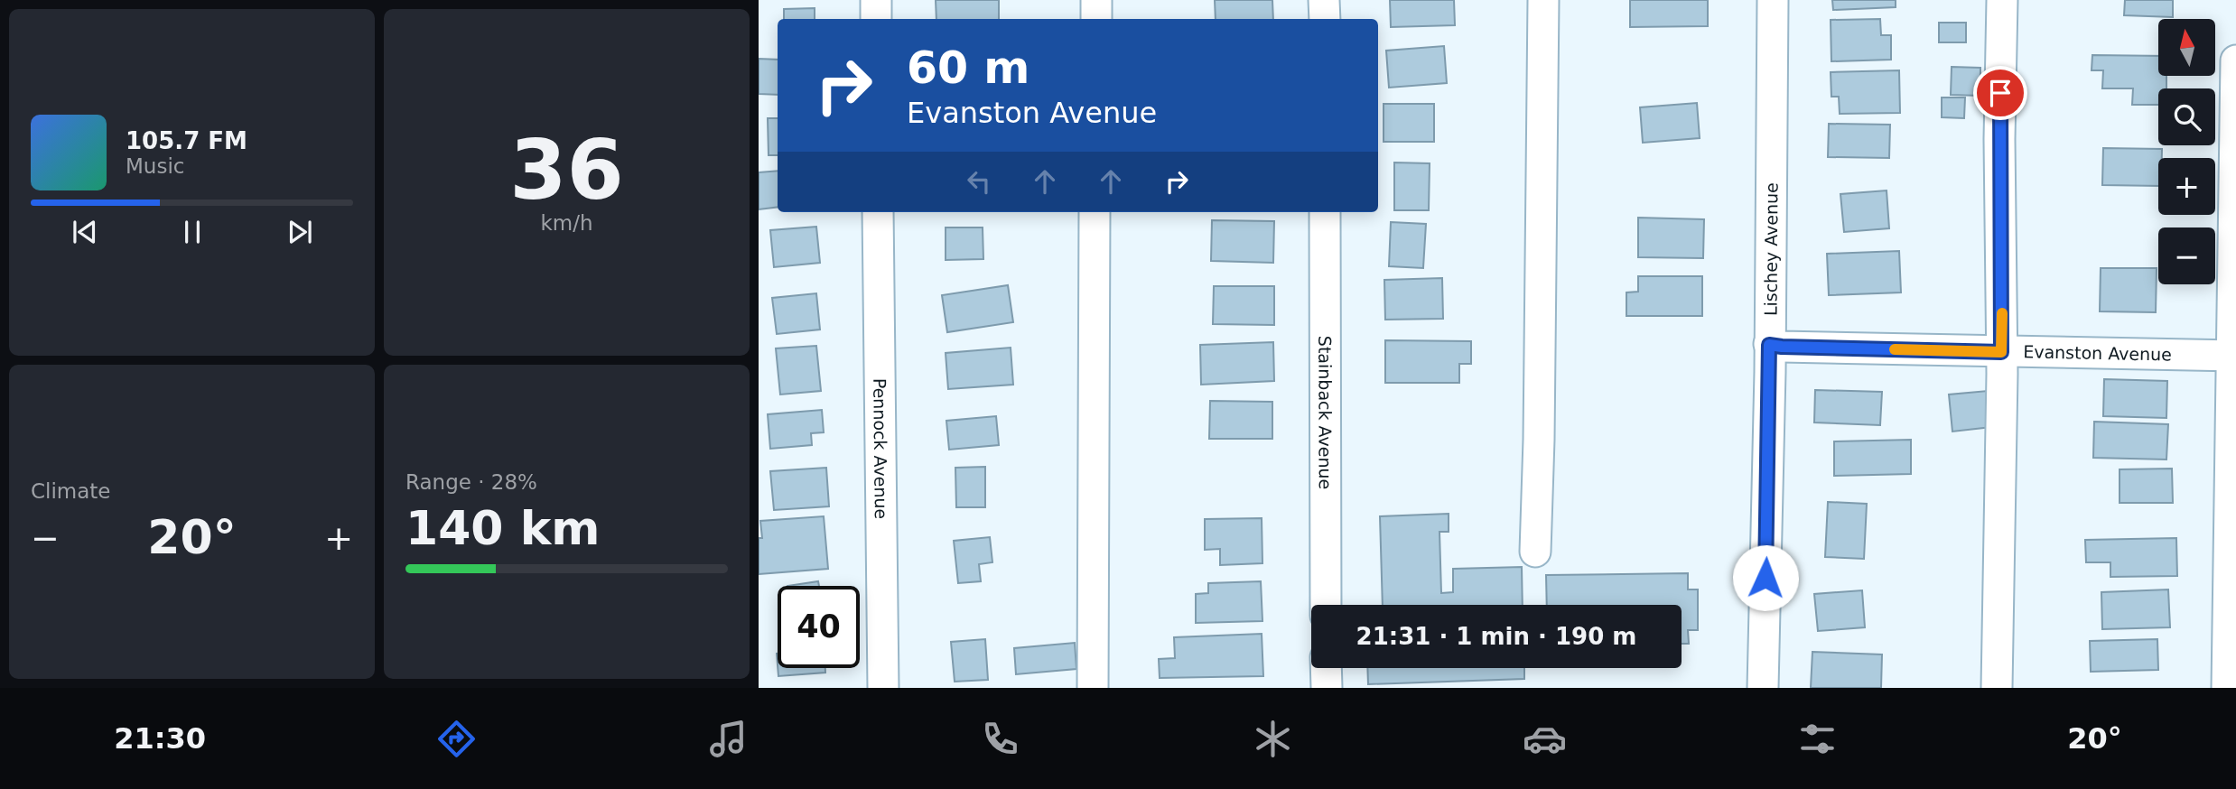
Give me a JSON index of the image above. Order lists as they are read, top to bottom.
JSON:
{
  "streets": {
    "street": [
      "Lischey Avenue",
      "Evanston Avenue",
      "Stainback Avenue",
      "Pennock Avenue"
    ]
  },
  "crossings": [
    ["Lischey Avenue", "Evanston Avenue"]
  ],
  "north": "top",
  "page": {
    "tile": [
      ["36", "km/h"],
      "Climate",
      ["Range · 28%", "140 km"]
    ],
    "map_buttons": ["+", "−"],
    "turn": ["60 m", "Evanston Avenue"],
    "song": ["105.7 FM", "Music"],
    "heat": ["−", "20°", "+"],
    "limit": "40",
    "trip": "21:31 · 1 min · 190 m",
    "tabs": ["21:30", "20°"]
  }
}
